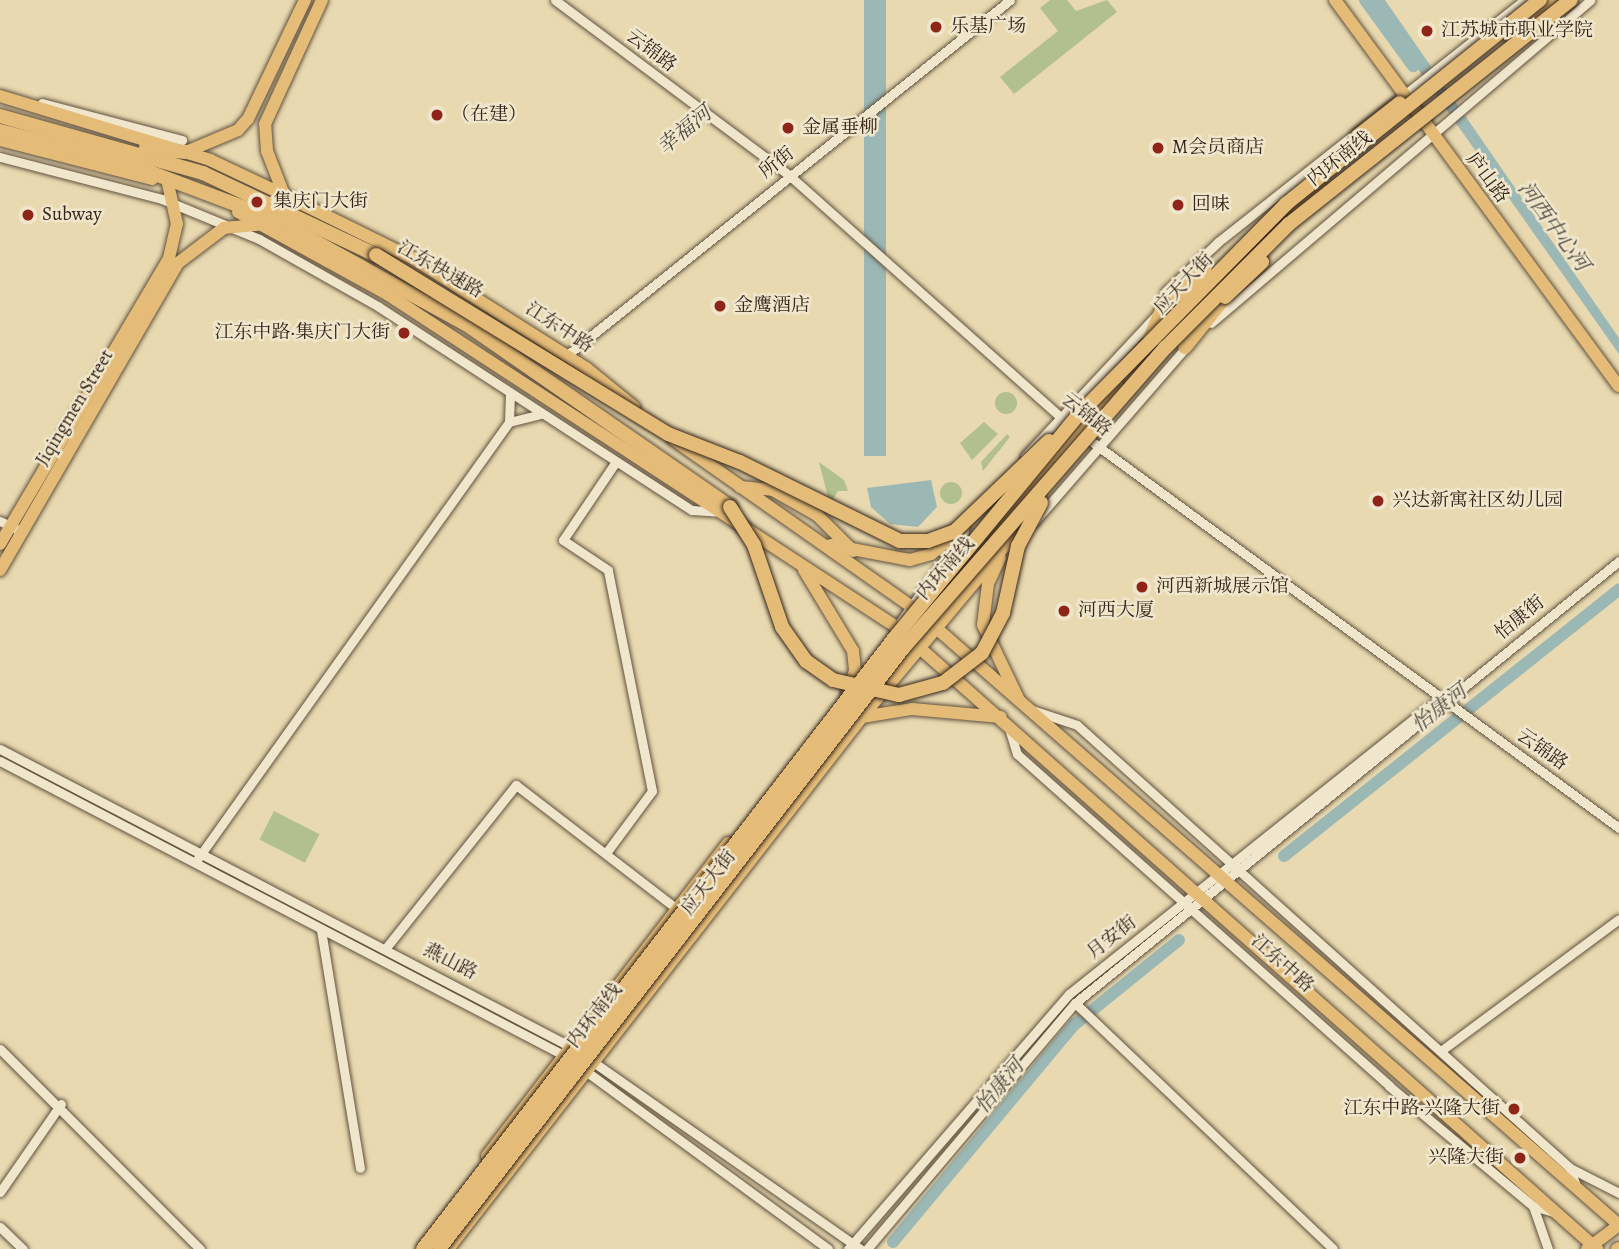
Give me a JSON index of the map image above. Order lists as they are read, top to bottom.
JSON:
{
  "streets": {
    "highway": ["内环南线", "江东快速路"],
    "main road": [
      "庐山路",
      "应天大街",
      "江东中路",
      "Jiqingmen Street"
    ],
    "street": [
      "云锦路",
      "所街",
      "怡康街",
      "月安街",
      "燕山路"
    ]
  },
  "crossings": [
    ["云锦路", "内环南线"],
    ["云锦路", "所街"],
    ["云锦路", "应天大街"],
    ["云锦路", "怡康街"],
    ["内环南线", "江东快速路"],
    ["内环南线", "应天大街"],
    ["所街", "江东中路"],
    ["庐山路", "应天大街"],
    ["江东快速路", "江东中路"],
    ["应天大街", "江东中路"],
    ["应天大街", "燕山路"],
    ["江东中路", "怡康街"],
    ["江东中路", "月安街"],
    ["怡康街", "月安街"],
    ["月安街", "燕山路"]
  ],
  "water": ["幸福河", "河西中心河", "怡康河"],
  "places": [
    "乐基广场",
    "江苏城市职业学院",
    "（在建）",
    "金属垂柳",
    "M会员商店",
    "集庆门大街",
    "回味",
    "Subway",
    "金鹰酒店",
    "江东中路·集庆门大街",
    "兴达新寓社区幼儿园",
    "河西新城展示馆",
    "河西大厦",
    "江东中路·兴隆大街",
    "兴隆大街"
  ]
}
